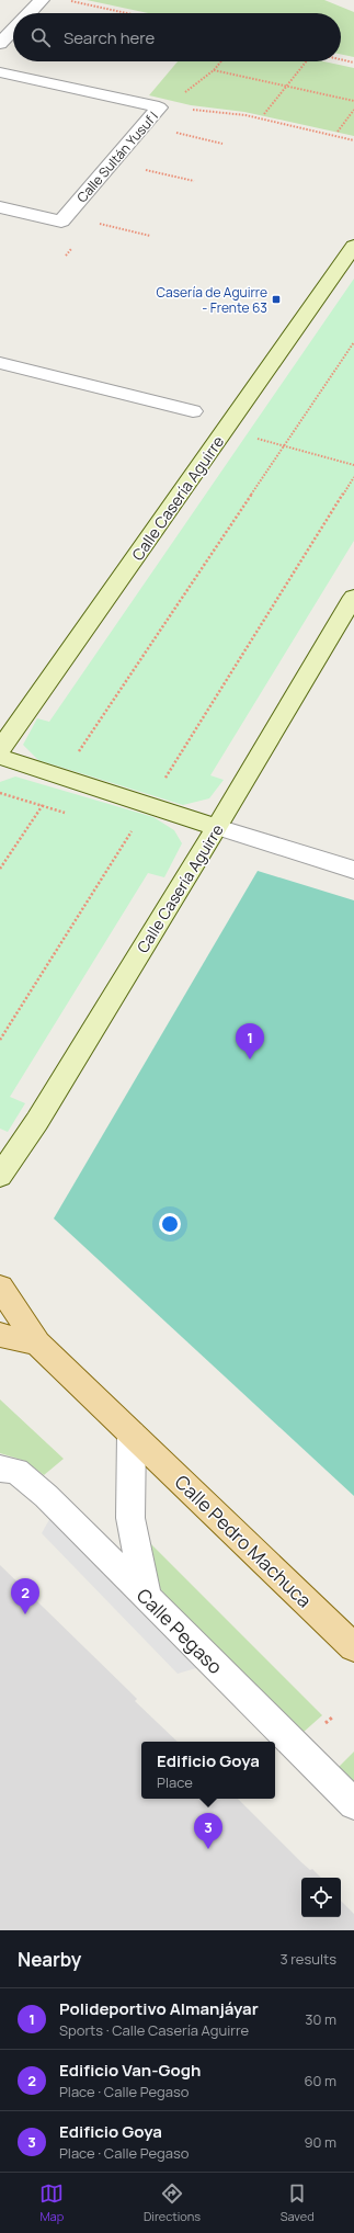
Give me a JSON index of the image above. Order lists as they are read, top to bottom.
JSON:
{
  "streets": {
    "main road": ["Calle Casería Aguirre", "Calle Pedro Machuca"],
    "street": ["Calle Sultán Yusuf I", "Calle Pegaso"]
  },
  "places": {
    "transit": ["Casería de Aguirre - Frente 63"]
  },
  "page": {
    "search": "Search here",
    "pins": ["1", "2", "3"],
    "popup": ["Edificio Goya", "Place"],
    "heading": ["Nearby", "3 results"],
    "list": [
      {
        "mark": "1",
        "name": "Polideportivo Almanjáyar",
        "note": "Sports · Calle Casería Aguirre",
        "value": "30 m"
      },
      {
        "mark": "2",
        "name": "Edificio Van-Gogh",
        "note": "Place · Calle Pegaso",
        "value": "60 m"
      },
      {
        "mark": "3",
        "name": "Edificio Goya",
        "note": "Place · Calle Pegaso",
        "value": "90 m"
      }
    ],
    "nav": ["Map", "Directions", "Saved"]
  }
}
